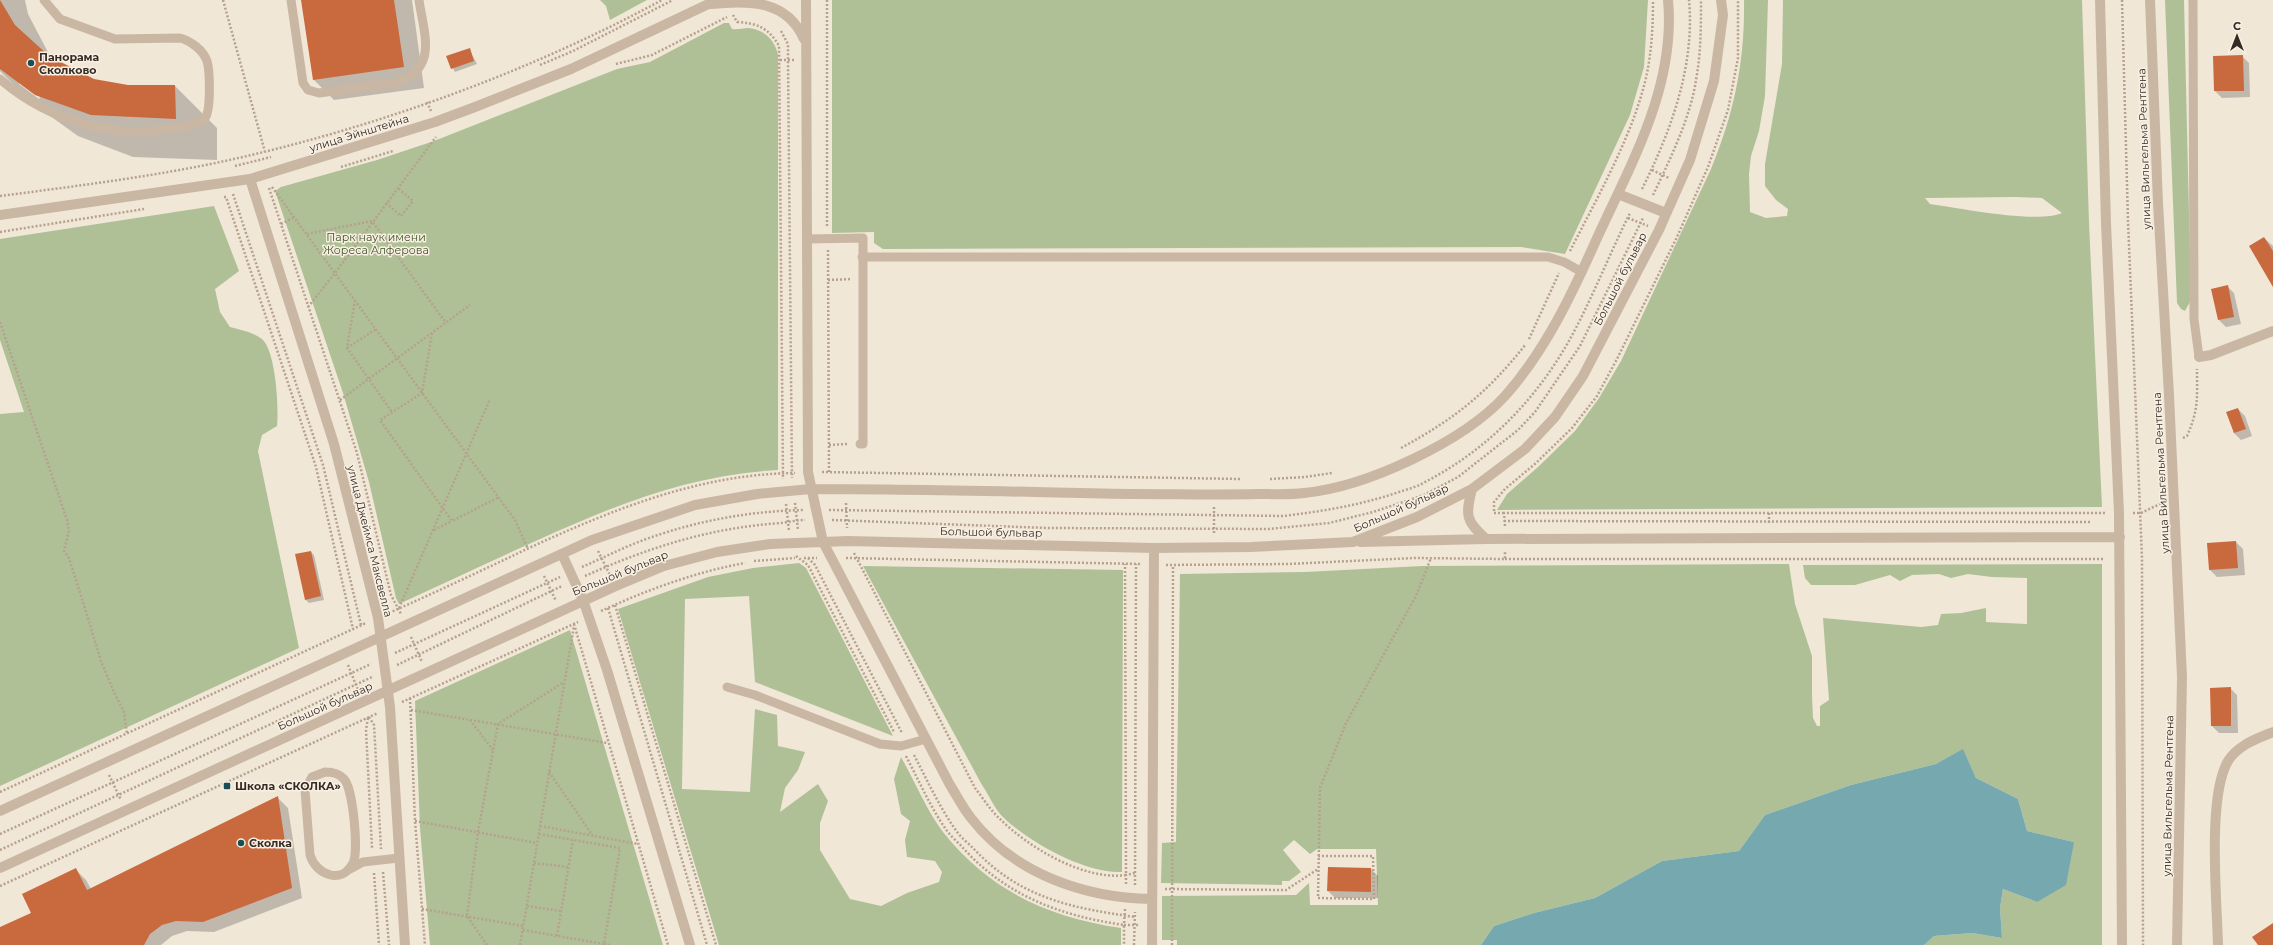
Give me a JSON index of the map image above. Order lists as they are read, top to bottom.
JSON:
{
  "streets": {
    "street": [
      "улица Эйнштейна",
      "улица Вильгельма Рентгена",
      "Большой бульвар",
      "улица Джеймса Максвелла"
    ]
  },
  "crossings": [
    ["улица Эйнштейна", "улица Джеймса Максвелла"],
    ["Большой бульвар", "улица Джеймса Максвелла"]
  ],
  "parks": ["Парк наук имени Жореса Алферова"],
  "places": {
    "other": ["Панорама Сколково", "Сколка"],
    "transit": ["Школа «СКОЛКА»"]
  },
  "north": "top"
}
